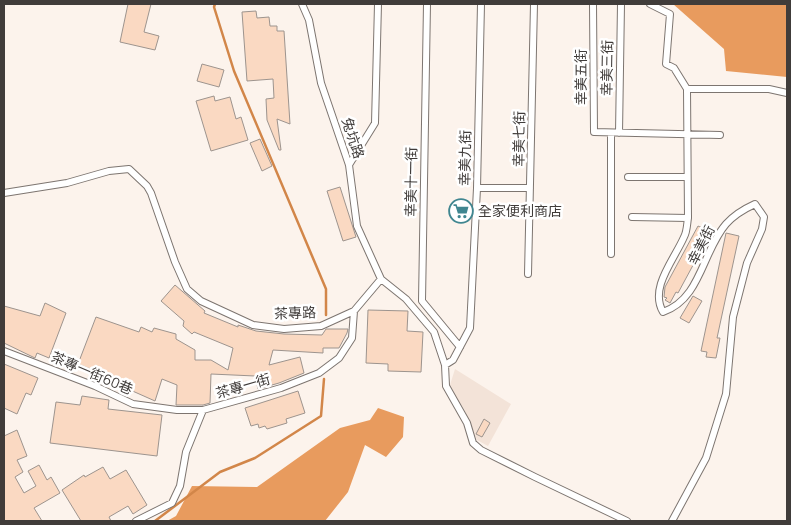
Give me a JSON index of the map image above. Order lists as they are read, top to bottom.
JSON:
{
  "streets": {
    "street": [
      "幸美三街",
      "幸美五街",
      "兔坑路",
      "幸美七街",
      "幸美九街",
      "幸美十一街",
      "幸美街",
      "茶專路",
      "茶專一街60巷",
      "茶專一街"
    ]
  },
  "crossings": [
    ["兔坑路", "茶專路"],
    ["幸美九街", "幸美十一街"],
    ["茶專路", "茶專一街"],
    ["茶專一街60巷", "茶專一街"]
  ],
  "places": {
    "supermarket": ["全家便利商店"]
  }
}
